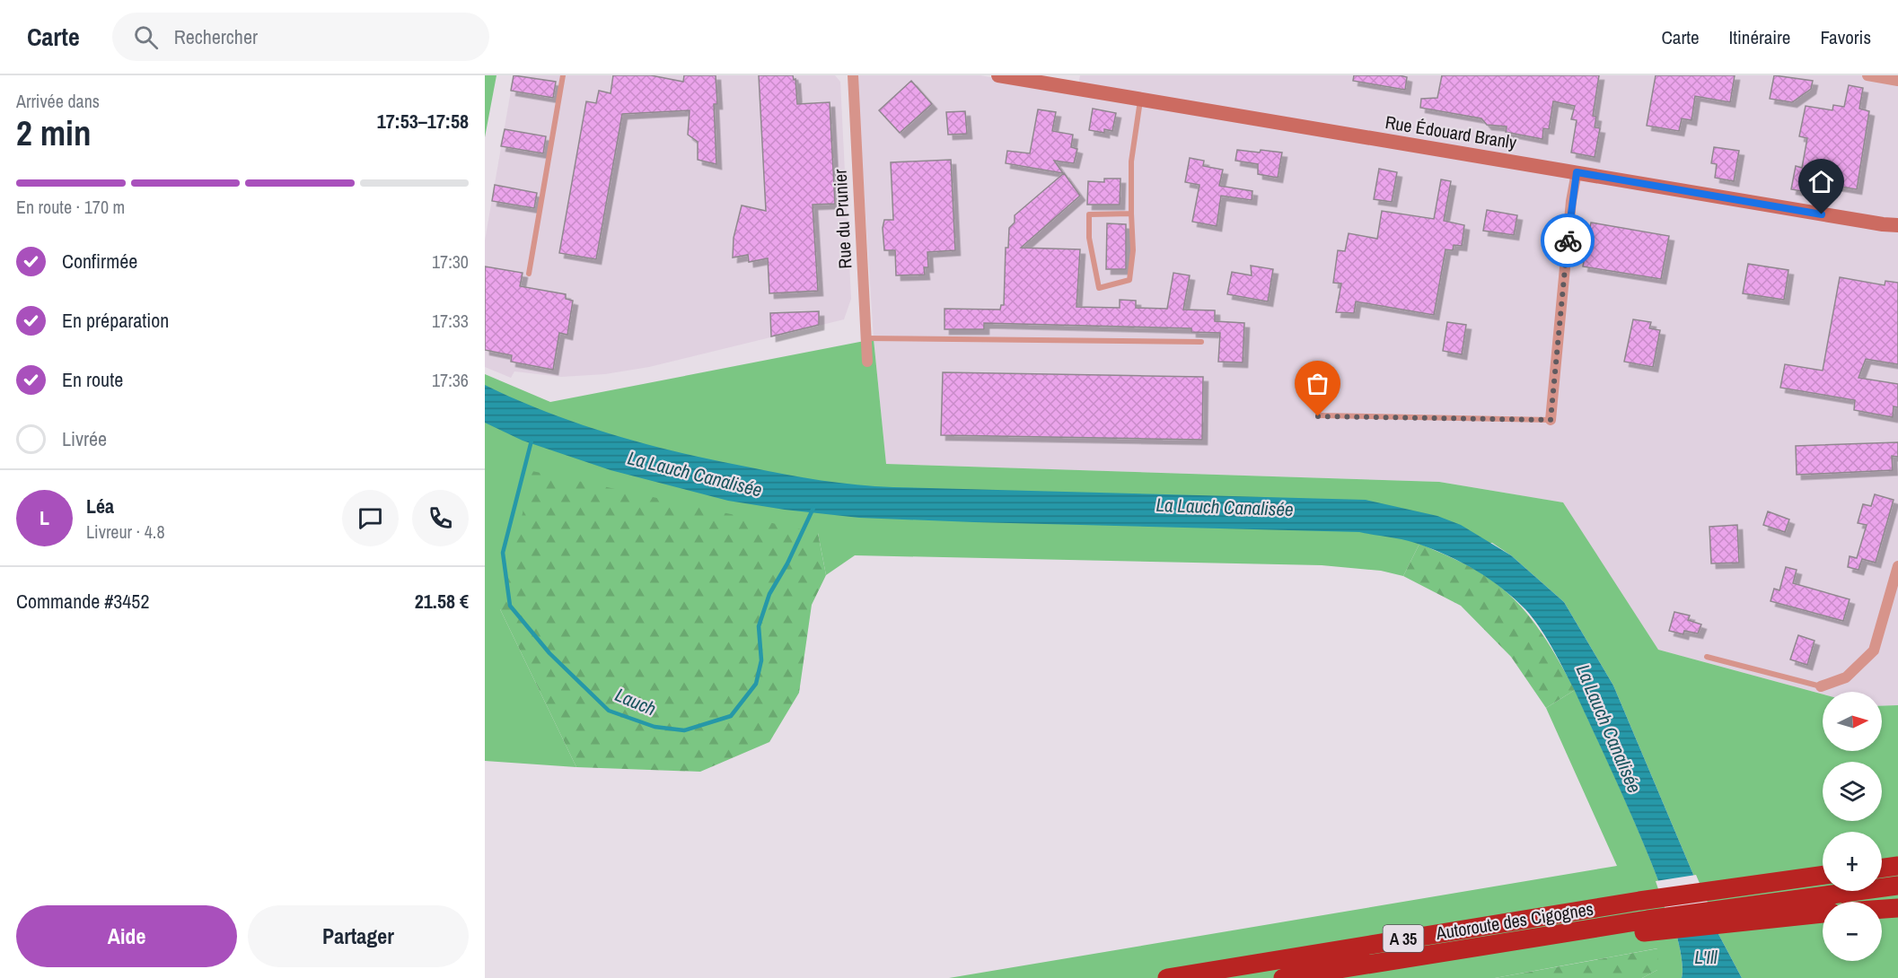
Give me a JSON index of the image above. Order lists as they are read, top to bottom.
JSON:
{
  "streets": {
    "highway": ["Autoroute des Cigognes", "A 35"],
    "street": ["Rue Édouard Branly", "Rue du Prunier"]
  },
  "water": ["La Lauch Canalisée", "Lauch", "L'Ill"],
  "north": "right",
  "page": {
    "header": "Carte",
    "search": "Rechercher",
    "nav": ["Carte", "Itinéraire", "Favoris"],
    "heading": ["2 min", "Arrivée dans", "17:53–17:58"],
    "panel": [
      "Léa",
      "Livreur · 4.8",
      "Commande #3452",
      "21.58 €"
    ],
    "bar": "En route · 170 m",
    "list": [
      ["Confirmée", "17:30"],
      ["En préparation", "17:33"],
      ["En route", "17:36"],
      "Livrée"
    ],
    "round": "L",
    "map_buttons": ["+", "−"],
    "buttons": ["Aide", "Partager"]
  }
}
